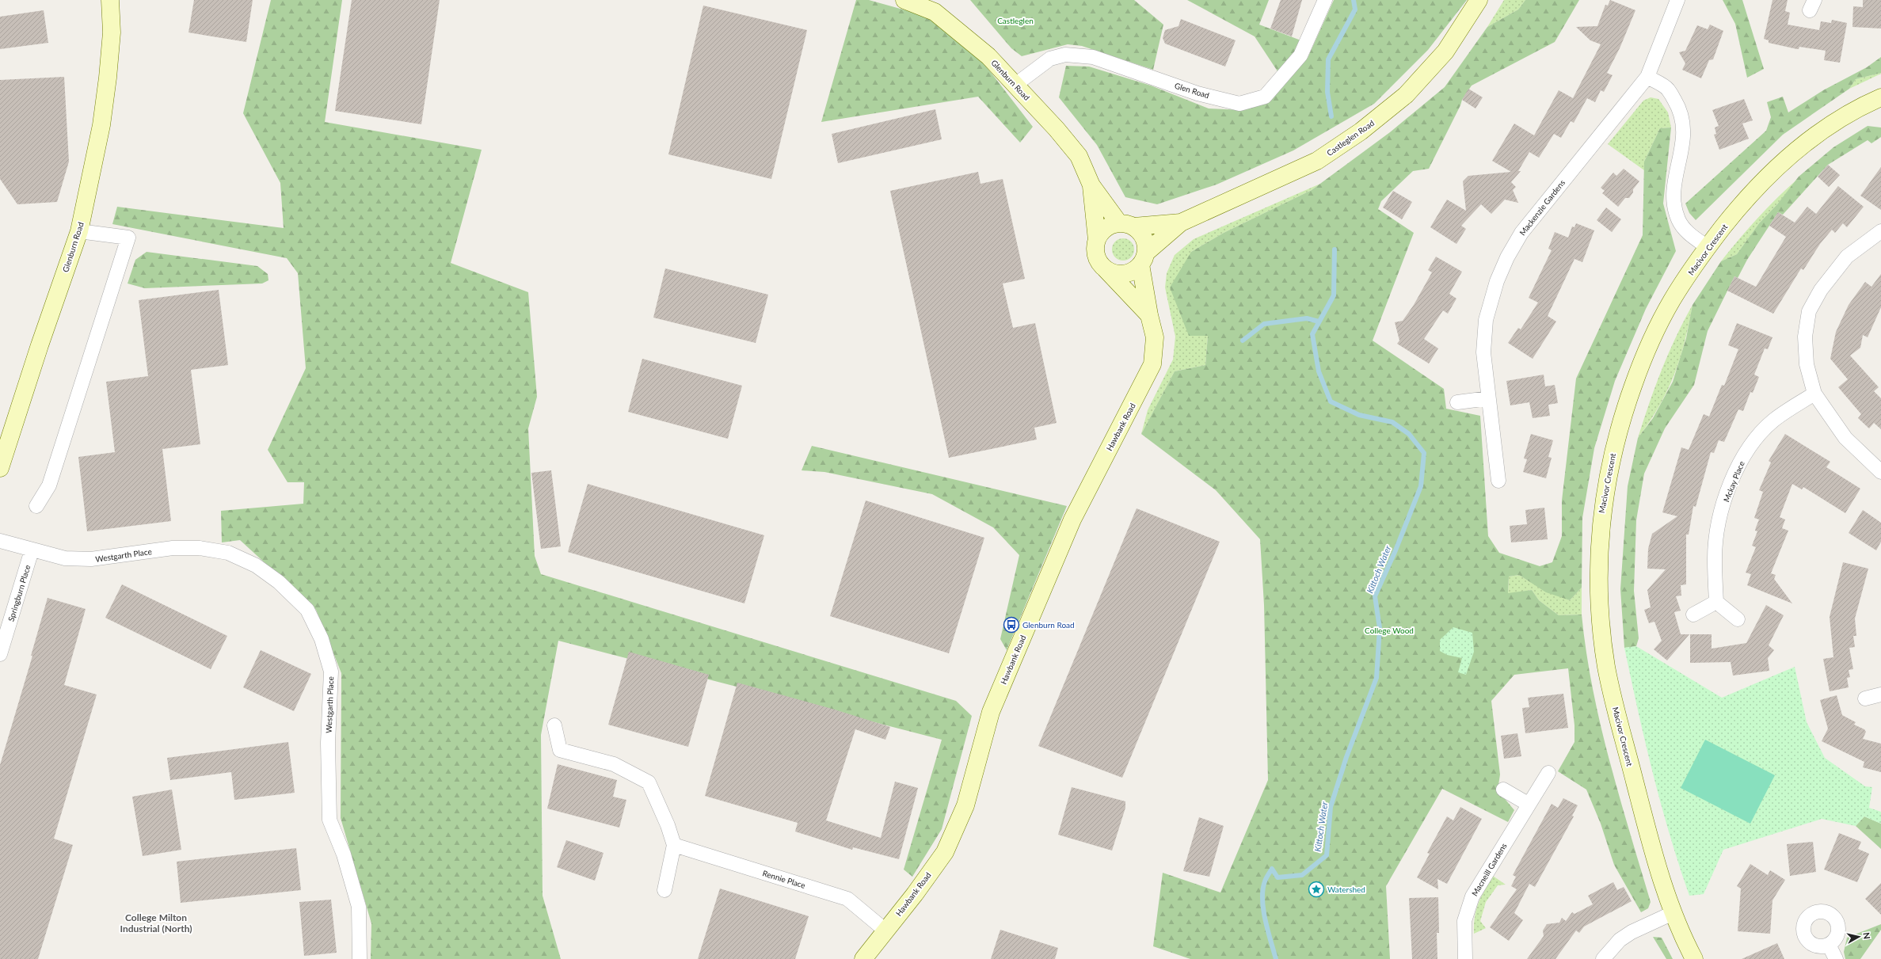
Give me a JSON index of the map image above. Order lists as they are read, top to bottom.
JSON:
{
  "streets": {
    "street": [
      "Glenburn Road",
      "Glen Road",
      "Castleglen Road",
      "Mackenzie Gardens",
      "Macivor Crescent",
      "Hawbank Road",
      "Mckay Place",
      "Westgarth Place",
      "Springburn Place",
      "Macneill Gardens",
      "Rennie Place"
    ]
  },
  "crossings": [
    ["Glenburn Road", "Glen Road"],
    ["Glenburn Road", "Castleglen Road"],
    ["Glenburn Road", "Hawbank Road"],
    ["Castleglen Road", "Hawbank Road"],
    ["Hawbank Road", "Rennie Place"],
    ["Westgarth Place", "Springburn Place"]
  ],
  "districts": ["College Milton Industrial (North)"],
  "water": ["Kittoch Water"],
  "parks": ["Castleglen", "College Wood"],
  "places": {
    "bus stop": ["Glenburn Road"],
    "place": ["Watershed"]
  },
  "north": "right"
}
